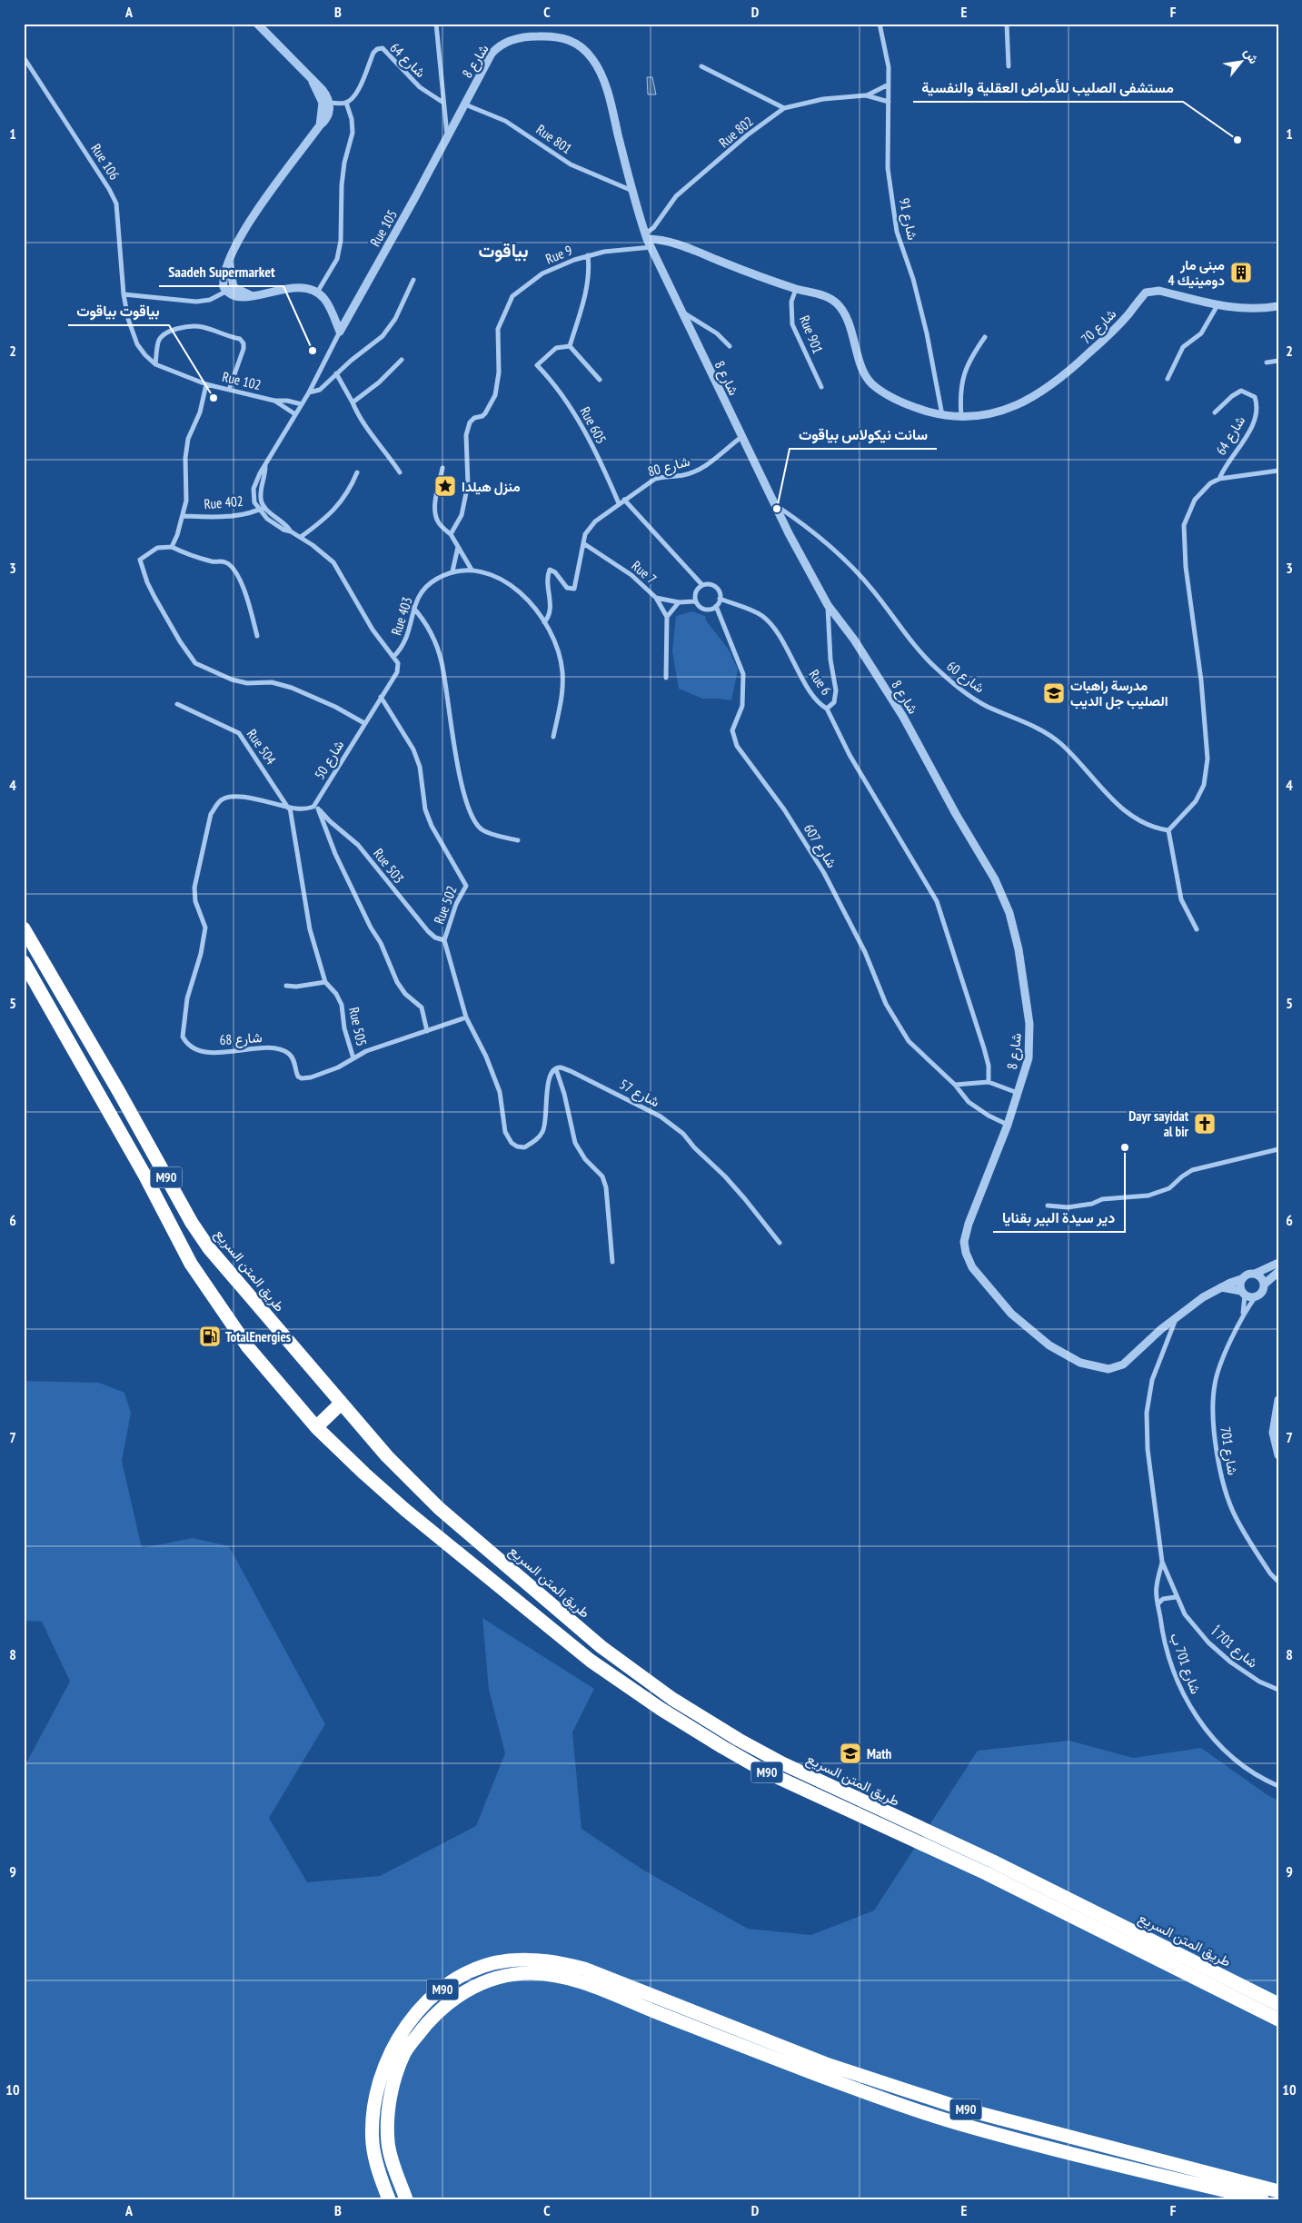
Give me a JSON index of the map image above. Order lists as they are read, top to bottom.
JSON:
{
  "streets": {
    "highway": ["M90", "طريق المتن السريع"],
    "street": [
      "شارع 64",
      "شارع 8",
      "Rue 802",
      "Rue 801",
      "Rue 106",
      "شارع 91",
      "Rue 105",
      "Rue 9",
      "شارع 70",
      "Rue 901",
      "Rue 102",
      "Rue 605",
      "شارع 80",
      "Rue 402",
      "Rue 7",
      "Rue 403",
      "شارع 60",
      "Rue 6",
      "Rue 504",
      "شارع 50",
      "شارع 607",
      "Rue 503",
      "Rue 502",
      "Rue 505",
      "شارع 68",
      "شارع 57",
      "شارع 701",
      "شارع 701 أ",
      "شارع 701 ب"
    ]
  },
  "crossings": [
    ["شارع 8", "Rue 802"],
    ["شارع 8", "Rue 801"],
    ["شارع 8", "Rue 105"],
    ["شارع 8", "Rue 9"],
    ["شارع 8", "شارع 70"],
    ["شارع 8", "شارع 80"],
    ["شارع 8", "شارع 60"],
    ["شارع 8", "Rue 6"],
    ["شارع 8", "شارع 607"],
    ["شارع 8", "شارع 701"],
    ["Rue 802", "شارع 91"],
    ["Rue 802", "شارع 70"],
    ["Rue 106", "Rue 102"],
    ["شارع 91", "شارع 70"],
    ["شارع 70", "Rue 901"],
    ["Rue 605", "شارع 80"],
    ["شارع 80", "Rue 7"],
    ["شارع 80", "Rue 403"],
    ["Rue 7", "Rue 6"],
    ["Rue 7", "شارع 607"],
    ["Rue 403", "شارع 50"],
    ["Rue 6", "شارع 607"],
    ["Rue 504", "Rue 505"],
    ["Rue 504", "شارع 68"],
    ["شارع 50", "Rue 503"],
    ["شارع 50", "Rue 502"],
    ["Rue 503", "Rue 502"],
    ["Rue 502", "Rue 505"],
    ["Rue 502", "شارع 57"],
    ["Rue 505", "شارع 68"],
    ["شارع 701 أ", "شارع 701 ب"]
  ],
  "districts": ["بياقوت"],
  "places": {
    "other": [
      "مستشفى الصليب للأمراض العقلية والنفسية",
      "Saadeh Supermarket",
      "بياقوت بياقوت",
      "سانت نيكولاس بياقوت",
      "دير سيدة البير بقنايا"
    ],
    "building": ["مبنى مار دومينيك 4"],
    "place": ["منزل هيلدا"],
    "school or university": ["مدرسة راهبات الصليب جل الديب", "Math"],
    "church": ["Dayr sayidat al bir"],
    "fuel station": ["TotalEnergies"]
  },
  "north": "top right",
  "grid": {
    "columns": [
      "A",
      "B",
      "C",
      "D",
      "E",
      "F"
    ],
    "rows": [
      "1",
      "2",
      "3",
      "4",
      "5",
      "6",
      "7",
      "8",
      "9",
      "10"
    ]
  }
}
